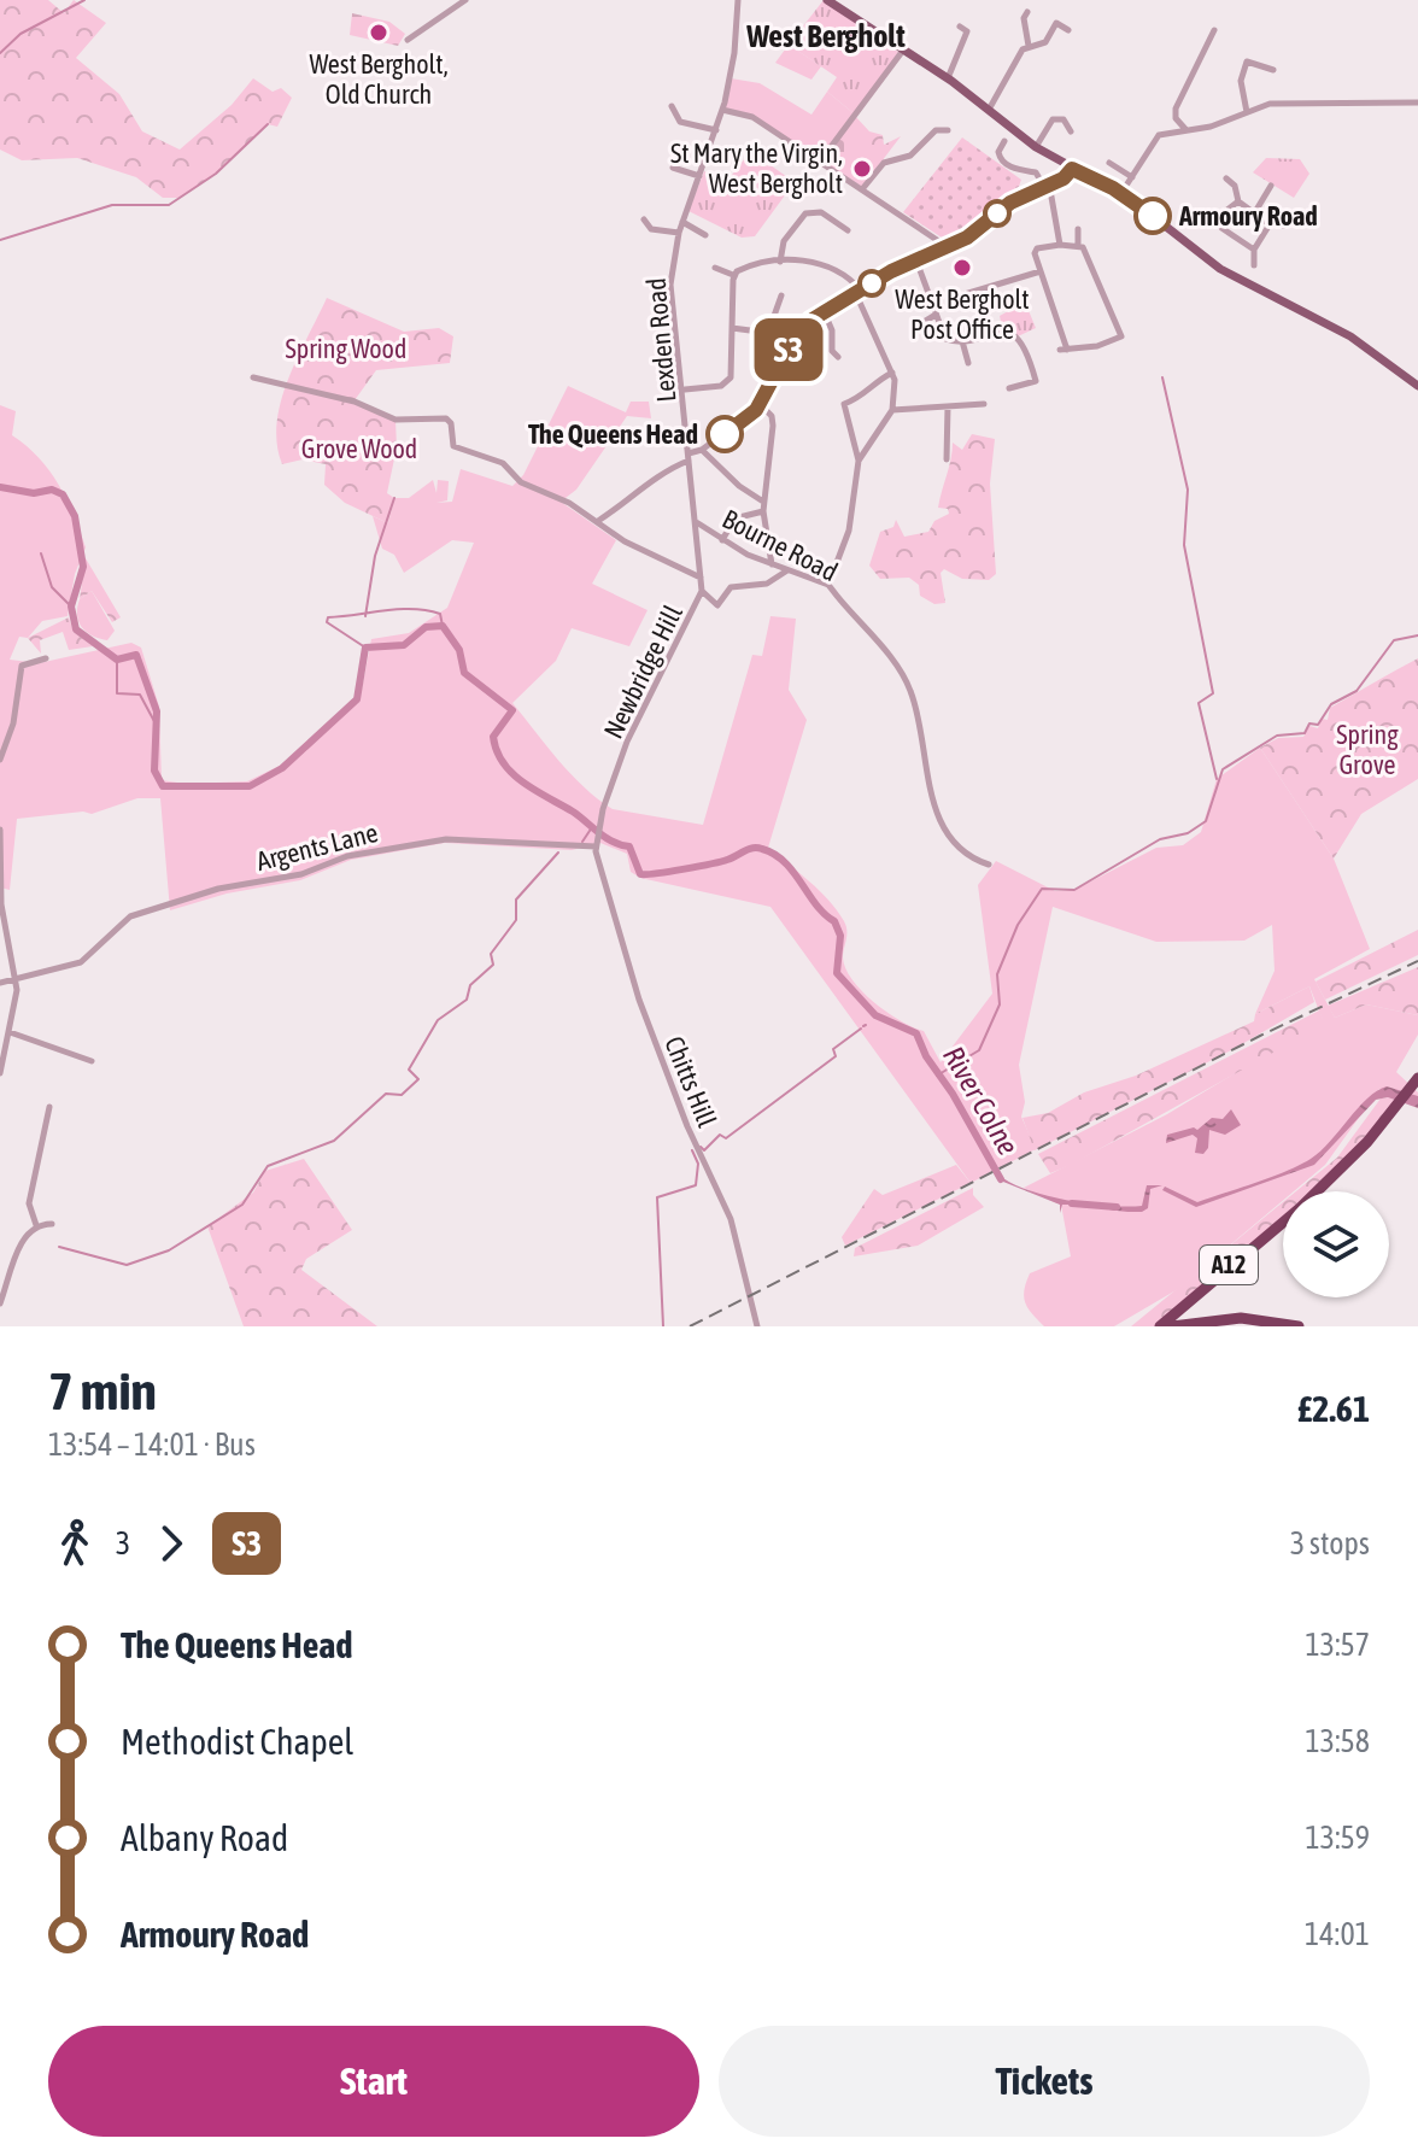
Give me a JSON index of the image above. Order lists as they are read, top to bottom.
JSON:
{
  "streets": {
    "highway": ["A12"],
    "street": [
      "Lexden Road",
      "Bourne Road",
      "Newbridge Hill",
      "Argents Lane",
      "Chitts Hill"
    ]
  },
  "crossings": [
    ["Lexden Road", "Newbridge Hill"],
    ["Bourne Road", "Newbridge Hill"],
    ["Newbridge Hill", "Argents Lane"],
    ["Newbridge Hill", "Chitts Hill"],
    ["Argents Lane", "Chitts Hill"]
  ],
  "districts": ["West Bergholt"],
  "water": ["River Colne"],
  "parks": ["Spring Wood", "Grove Wood", "Spring Grove"],
  "places": [
    "West Bergholt, Old Church",
    "St Mary the Virgin, West Bergholt",
    "Armoury Road",
    "West Bergholt Post Office",
    "The Queens Head"
  ],
  "lines": ["bus line S3"],
  "page": {
    "on_map": "S3",
    "heading": ["7 min", "13:54 – 14:01 · Bus", "£2.61"],
    "legs": ["3", "S3", "3 stops"],
    "list": [
      {
        "name": "The Queens Head",
        "value": "13:57"
      },
      {
        "name": "Methodist Chapel",
        "value": "13:58"
      },
      {
        "name": "Albany Road",
        "value": "13:59"
      },
      {
        "name": "Armoury Road",
        "value": "14:01"
      }
    ],
    "buttons": ["Start", "Tickets"]
  }
}
